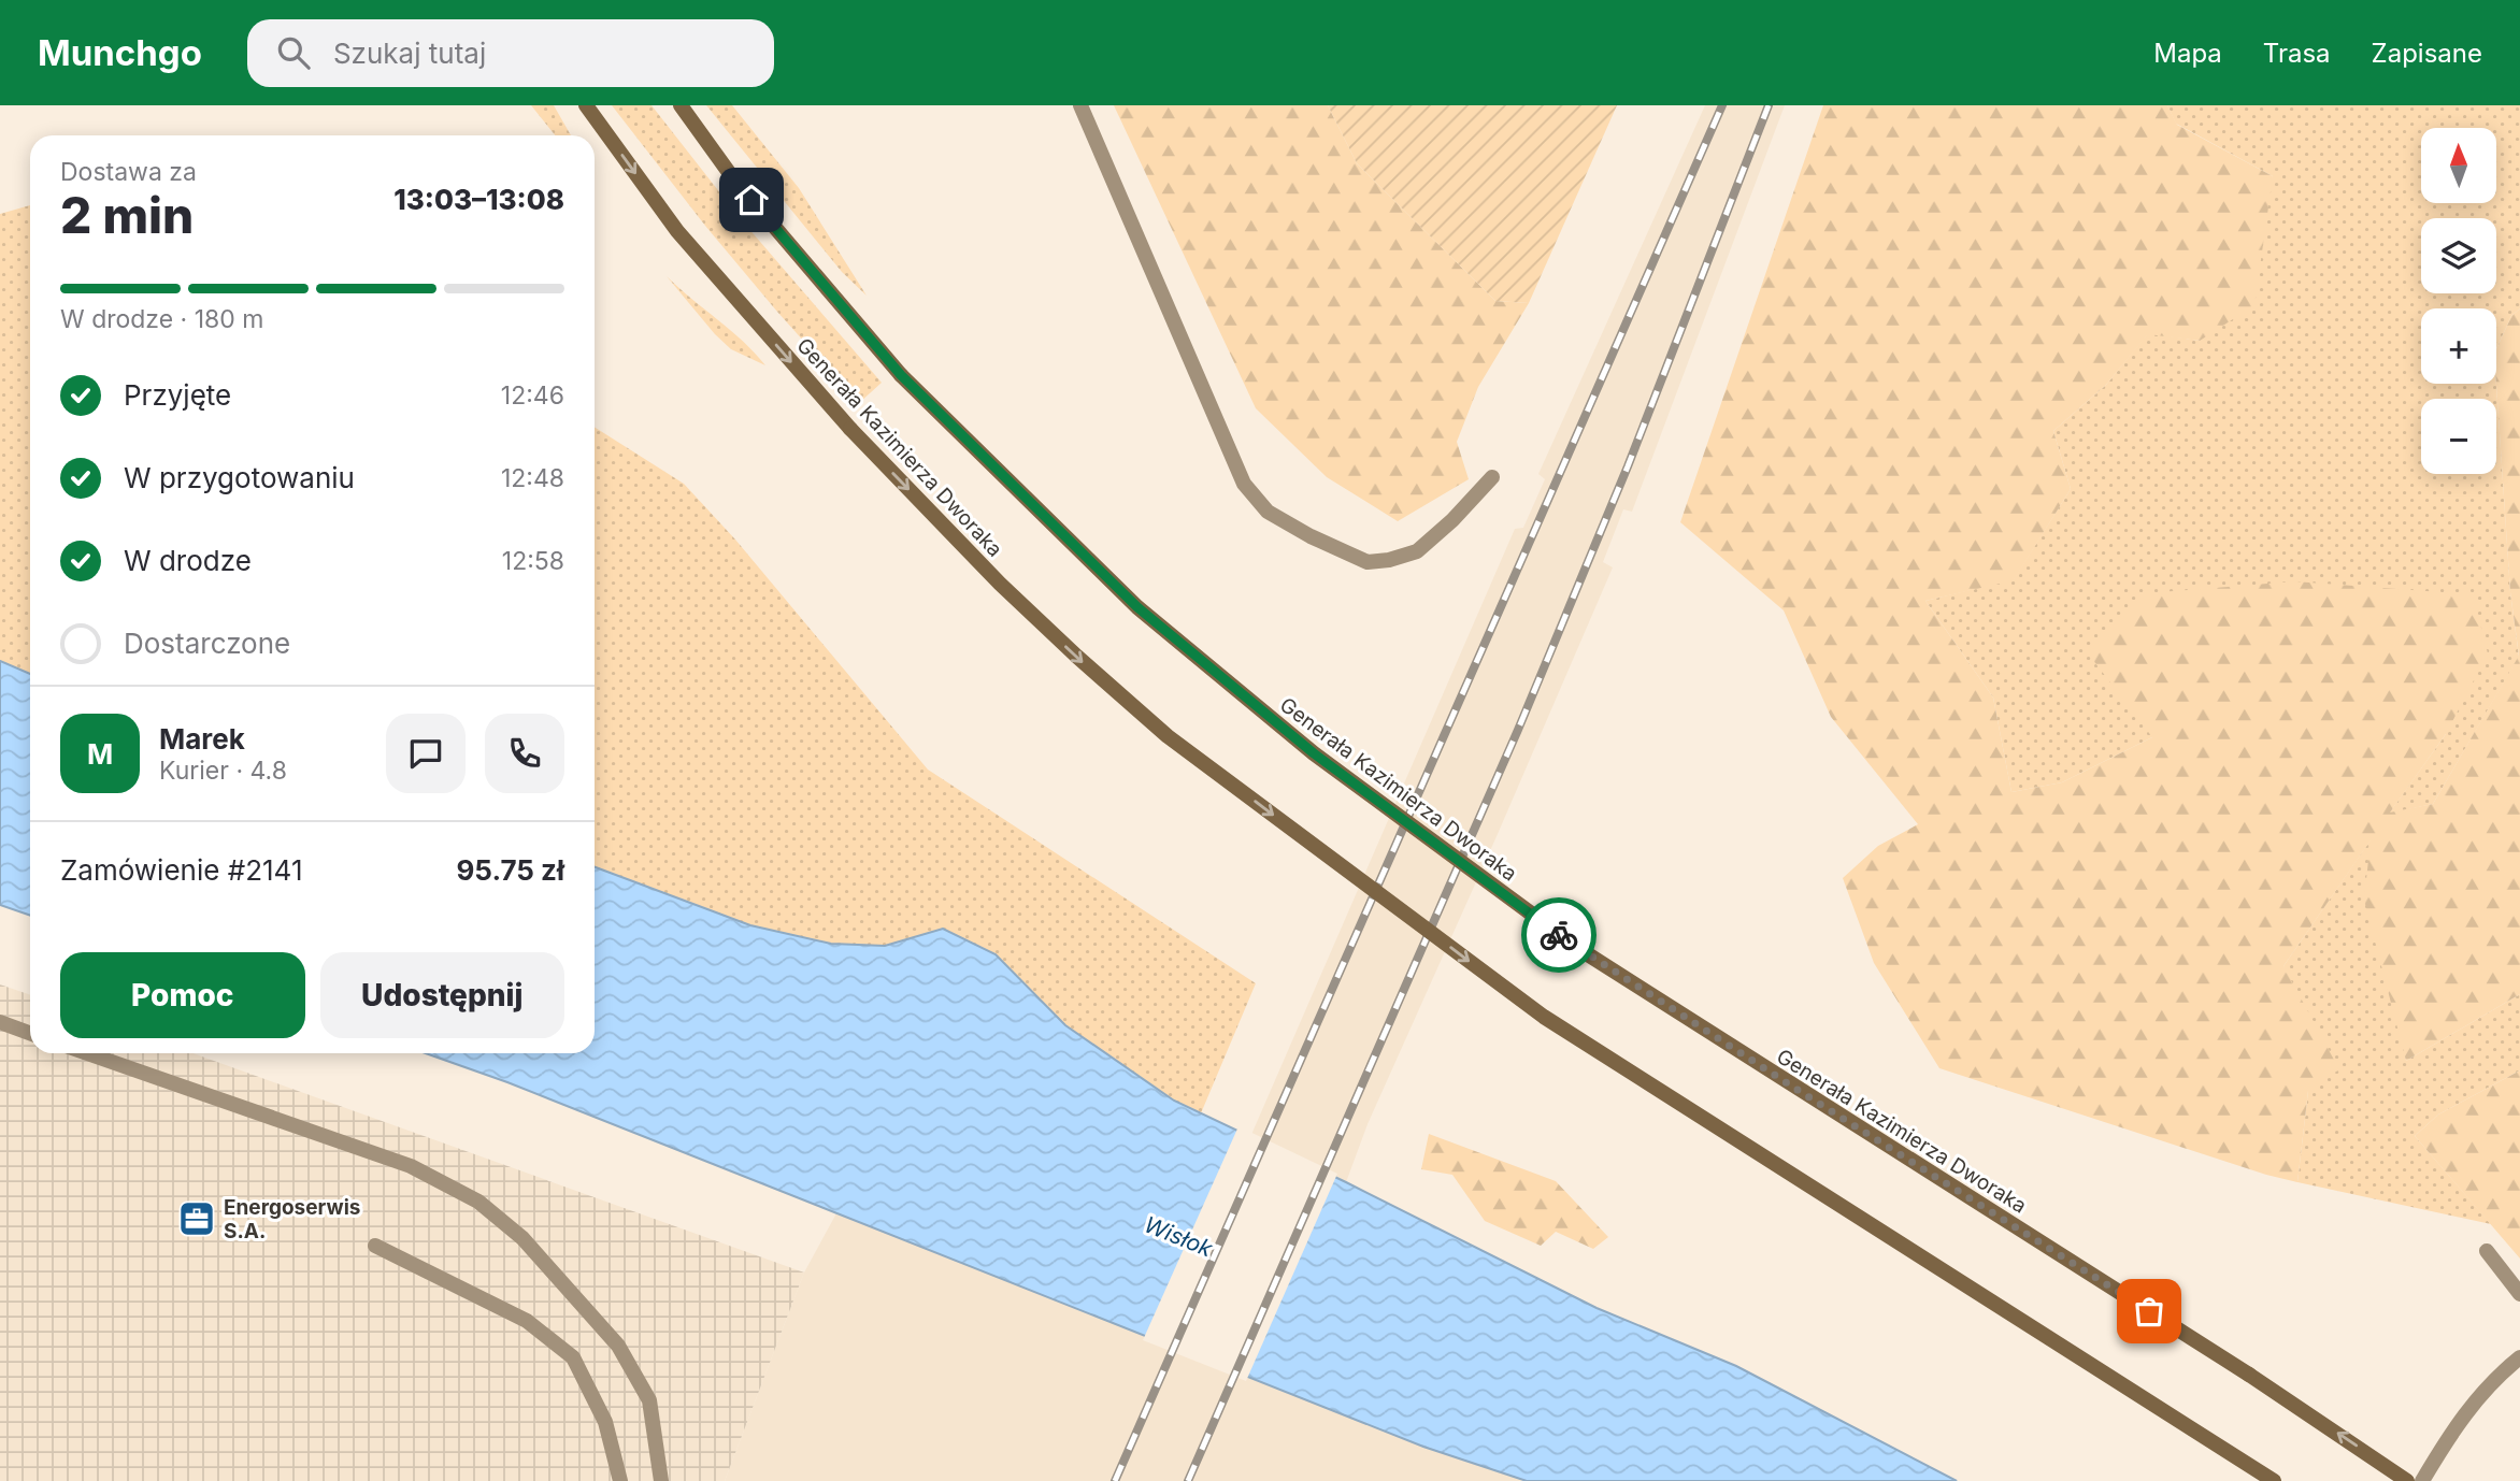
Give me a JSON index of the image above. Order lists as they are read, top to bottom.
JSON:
{
  "streets": {
    "main road": ["Generała Kazimierza Dworaka"]
  },
  "water": ["Wisłok"],
  "places": {
    "office": ["Energoserwis S.A."]
  },
  "north": "top",
  "page": {
    "header": "Munchgo",
    "search": "Szukaj tutaj",
    "nav": ["Mapa", "Trasa", "Zapisane"],
    "map_buttons": ["+", "−"],
    "heading": ["2 min", "Dostawa za", "13:03–13:08"],
    "panel": [
      "Marek",
      "Kurier · 4.8",
      "Zamówienie #2141",
      "95.75 zł"
    ],
    "bar": "W drodze · 180 m",
    "list": [
      ["Przyjęte", "12:46"],
      ["W przygotowaniu", "12:48"],
      ["W drodze", "12:58"],
      "Dostarczone"
    ],
    "round": "M",
    "buttons": ["Pomoc", "Udostępnij"]
  }
}
